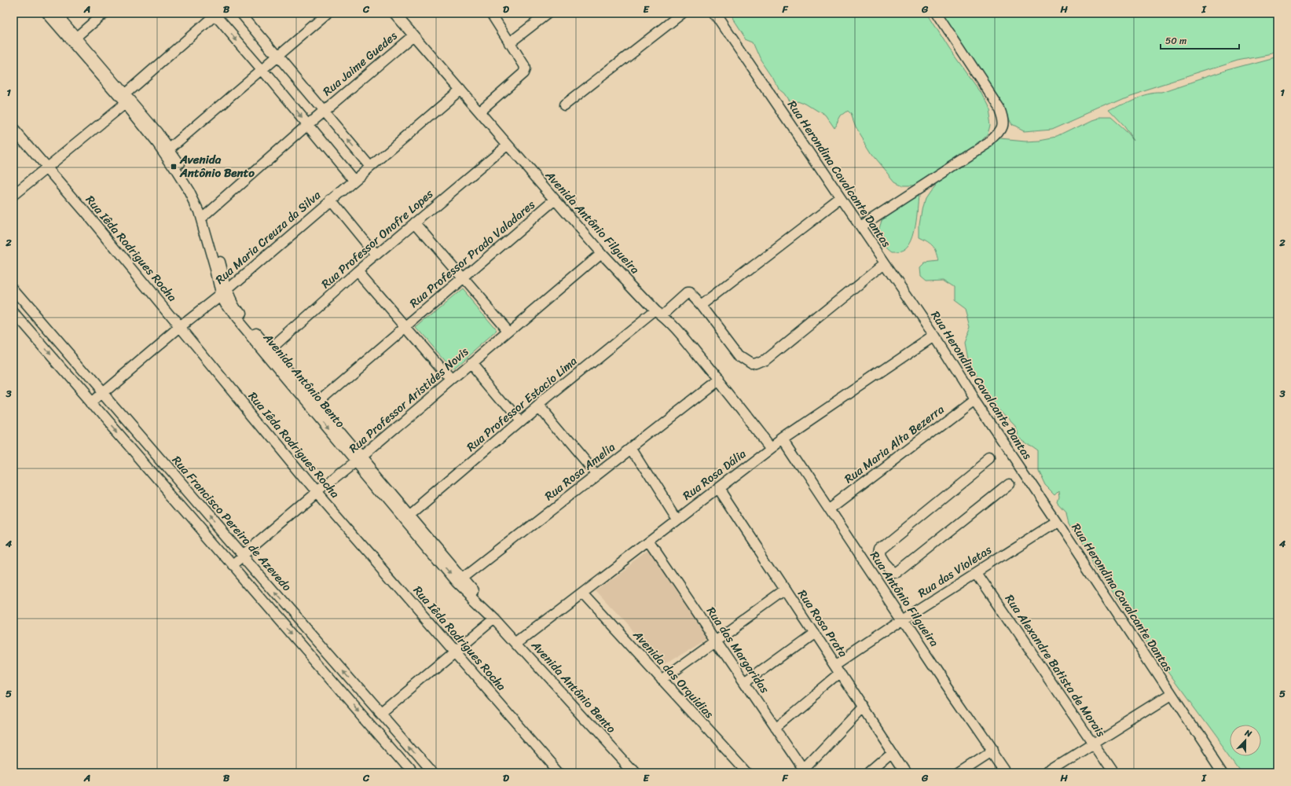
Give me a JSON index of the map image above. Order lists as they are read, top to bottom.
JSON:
{
  "streets": {
    "street": [
      "Rua Jaime Guedes",
      "Rua Herondina Cavalcante Dantas",
      "Avenida Antônio Filgueira",
      "Rua Maria Creuza da Silva",
      "Rua Professor Onofre Lopes",
      "Rua Iêda Rodrigues Rocha",
      "Rua Professor Prado Valadares",
      "Avenida Antônio Bento",
      "Rua Professor Aristides Novis",
      "Rua Professor Estacio Lima",
      "Rua Maria Alta Bezerra",
      "Rua Rosa Amelia",
      "Rua Rosa Dália",
      "Rua Francisco Pereira de Azevedo",
      "Rua das Violetas",
      "Rua Antônio Filgueira",
      "Rua Rosa Prata",
      "Rua das Margaridas",
      "Rua Alexandre Batista de Morais",
      "Avenida das Orquidias"
    ]
  },
  "crossings": [
    ["Rua Jaime Guedes", "Avenida Antônio Filgueira"],
    ["Rua Jaime Guedes", "Avenida Antônio Bento"],
    ["Rua Herondina Cavalcante Dantas", "Rua Maria Alta Bezerra"],
    ["Rua Herondina Cavalcante Dantas", "Rua Rosa Dália"],
    ["Rua Herondina Cavalcante Dantas", "Rua das Violetas"],
    ["Avenida Antônio Filgueira", "Rua Maria Creuza da Silva"],
    ["Avenida Antônio Filgueira", "Rua Professor Onofre Lopes"],
    ["Avenida Antônio Filgueira", "Rua Professor Prado Valadares"],
    ["Avenida Antônio Filgueira", "Rua Professor Aristides Novis"],
    ["Avenida Antônio Filgueira", "Rua Professor Estacio Lima"],
    ["Avenida Antônio Filgueira", "Rua Rosa Amelia"],
    ["Avenida Antônio Filgueira", "Rua Rosa Dália"],
    ["Rua Maria Creuza da Silva", "Rua Iêda Rodrigues Rocha"],
    ["Rua Maria Creuza da Silva", "Avenida Antônio Bento"],
    ["Rua Maria Creuza da Silva", "Rua Francisco Pereira de Azevedo"],
    ["Rua Professor Onofre Lopes", "Avenida Antônio Bento"],
    ["Rua Iêda Rodrigues Rocha", "Rua Professor Aristides Novis"],
    ["Rua Professor Prado Valadares", "Avenida Antônio Bento"],
    ["Avenida Antônio Bento", "Rua Professor Aristides Novis"],
    ["Avenida Antônio Bento", "Rua Professor Estacio Lima"],
    ["Avenida Antônio Bento", "Rua Rosa Amelia"],
    ["Avenida Antônio Bento", "Rua Rosa Dália"],
    ["Rua Professor Aristides Novis", "Rua Francisco Pereira de Azevedo"],
    ["Rua Maria Alta Bezerra", "Rua Antônio Filgueira"],
    ["Rua Rosa Dália", "Rua Antônio Filgueira"],
    ["Rua Rosa Dália", "Rua Rosa Prata"],
    ["Rua Rosa Dália", "Rua das Margaridas"],
    ["Rua Rosa Dália", "Avenida das Orquidias"],
    ["Rua das Violetas", "Rua Antônio Filgueira"],
    ["Rua das Violetas", "Rua Rosa Prata"],
    ["Rua das Violetas", "Rua Alexandre Batista de Morais"]
  ],
  "places": {
    "transit": ["Avenida Antônio Bento"]
  },
  "scale_bar": "50 m",
  "north": "top",
  "grid": {
    "columns": [
      "A",
      "B",
      "C",
      "D",
      "E",
      "F",
      "G",
      "H",
      "I"
    ],
    "rows": [
      "1",
      "2",
      "3",
      "4",
      "5"
    ]
  }
}
